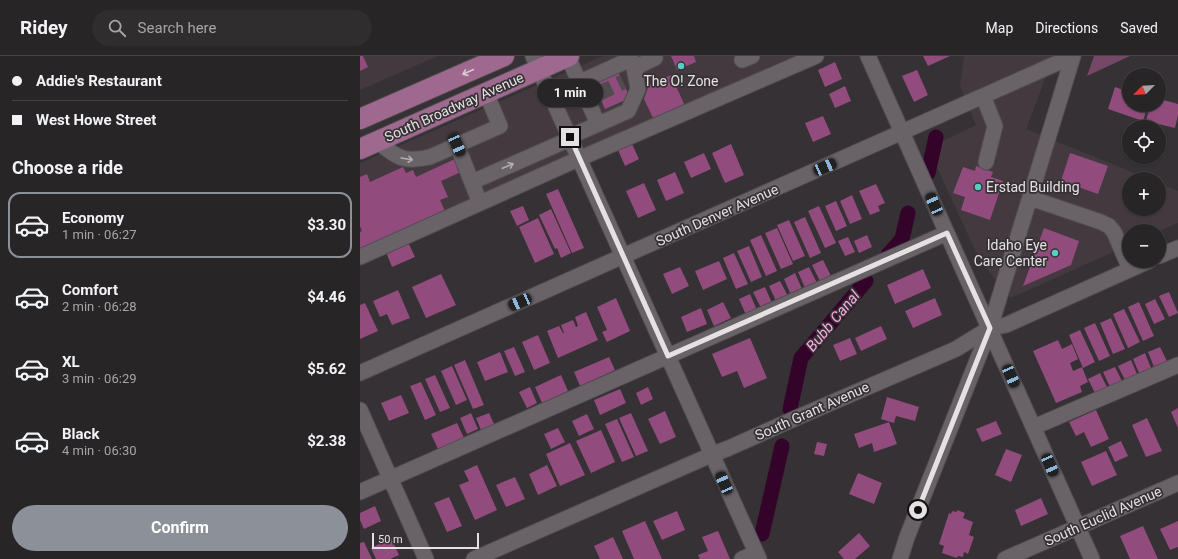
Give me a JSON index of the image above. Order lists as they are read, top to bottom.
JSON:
{
  "streets": {
    "main road": ["South Broadway Avenue"],
    "street": ["South Denver Avenue", "South Grant Avenue", "South Euclid Avenue"]
  },
  "water": ["Bubb Canal"],
  "places": ["The O! Zone", "Erstad Building", "Idaho Eye Care Center"],
  "scale_bar": "50 m",
  "north": "bottom left",
  "page": {
    "header": "Ridey",
    "search": "Search here",
    "nav": ["Map", "Directions", "Saved"],
    "banner": ["Addie's Restaurant", "West Howe Street"],
    "map_buttons": ["+", "−"],
    "bubble": "1 min",
    "heading": "Choose a ride",
    "list": [
      {
        "name": "Economy",
        "note": "1 min · 06:27",
        "value": "$3.30"
      },
      {
        "name": "Comfort",
        "note": "2 min · 06:28",
        "value": "$4.46"
      },
      {
        "name": "XL",
        "note": "3 min · 06:29",
        "value": "$5.62"
      },
      {
        "name": "Black",
        "note": "4 min · 06:30",
        "value": "$2.38"
      }
    ],
    "buttons": "Confirm",
    "scale": "50 m"
  }
}
